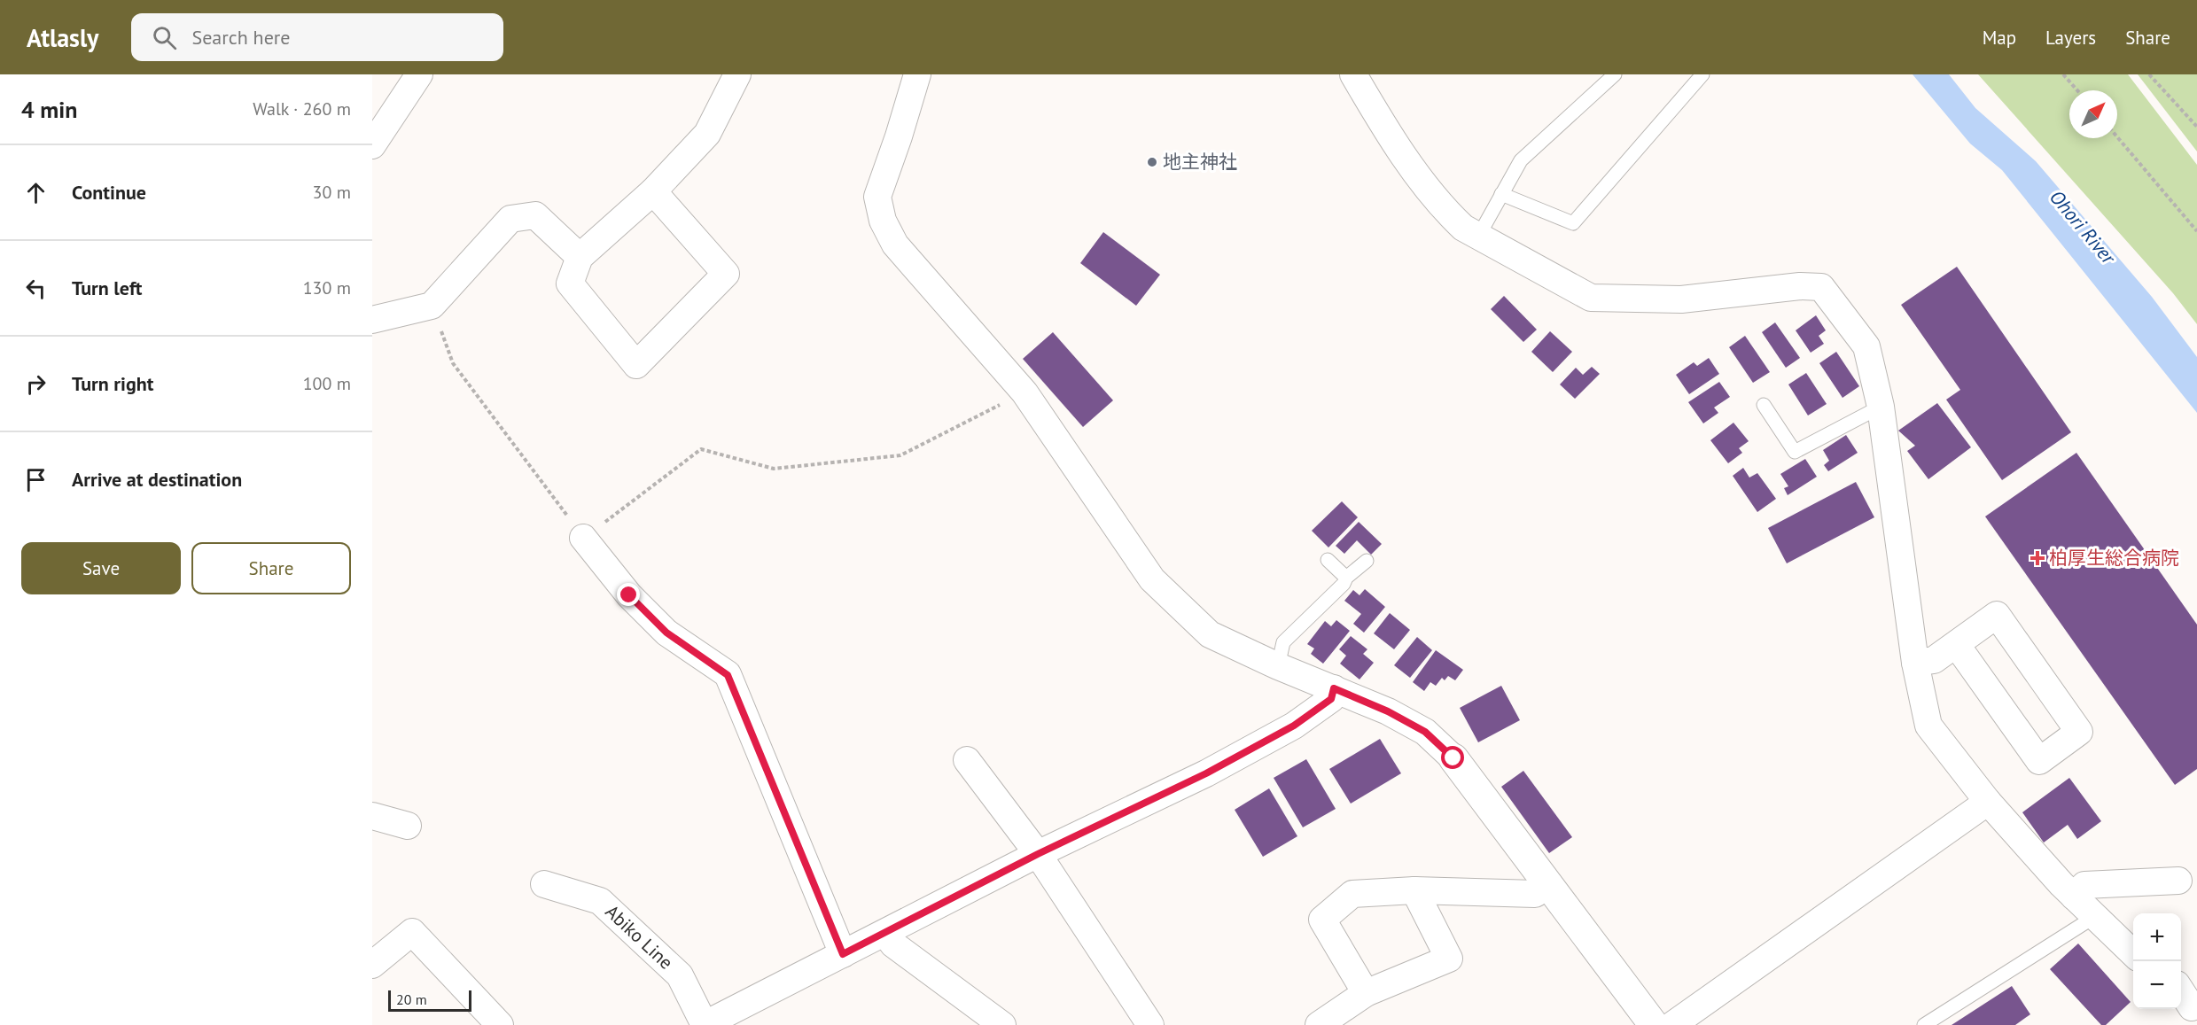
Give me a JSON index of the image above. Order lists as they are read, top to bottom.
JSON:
{
  "streets": {
    "street": ["Abiko Line"]
  },
  "water": ["Ohori River"],
  "places": {
    "other": ["地主神社"],
    "health": ["柏厚生総合病院"]
  },
  "scale_bar": "20 m",
  "north": "top right",
  "page": {
    "header": "Atlasly",
    "search": "Search here",
    "nav": ["Map", "Layers", "Share"],
    "heading": ["4 min", "Walk · 260 m"],
    "list": [
      ["Continue", "30 m"],
      ["Turn left", "130 m"],
      ["Turn right", "100 m"],
      "Arrive at destination"
    ],
    "buttons": ["Save", "Share"],
    "map_buttons": ["+", "−"],
    "scale": "20 m"
  }
}
